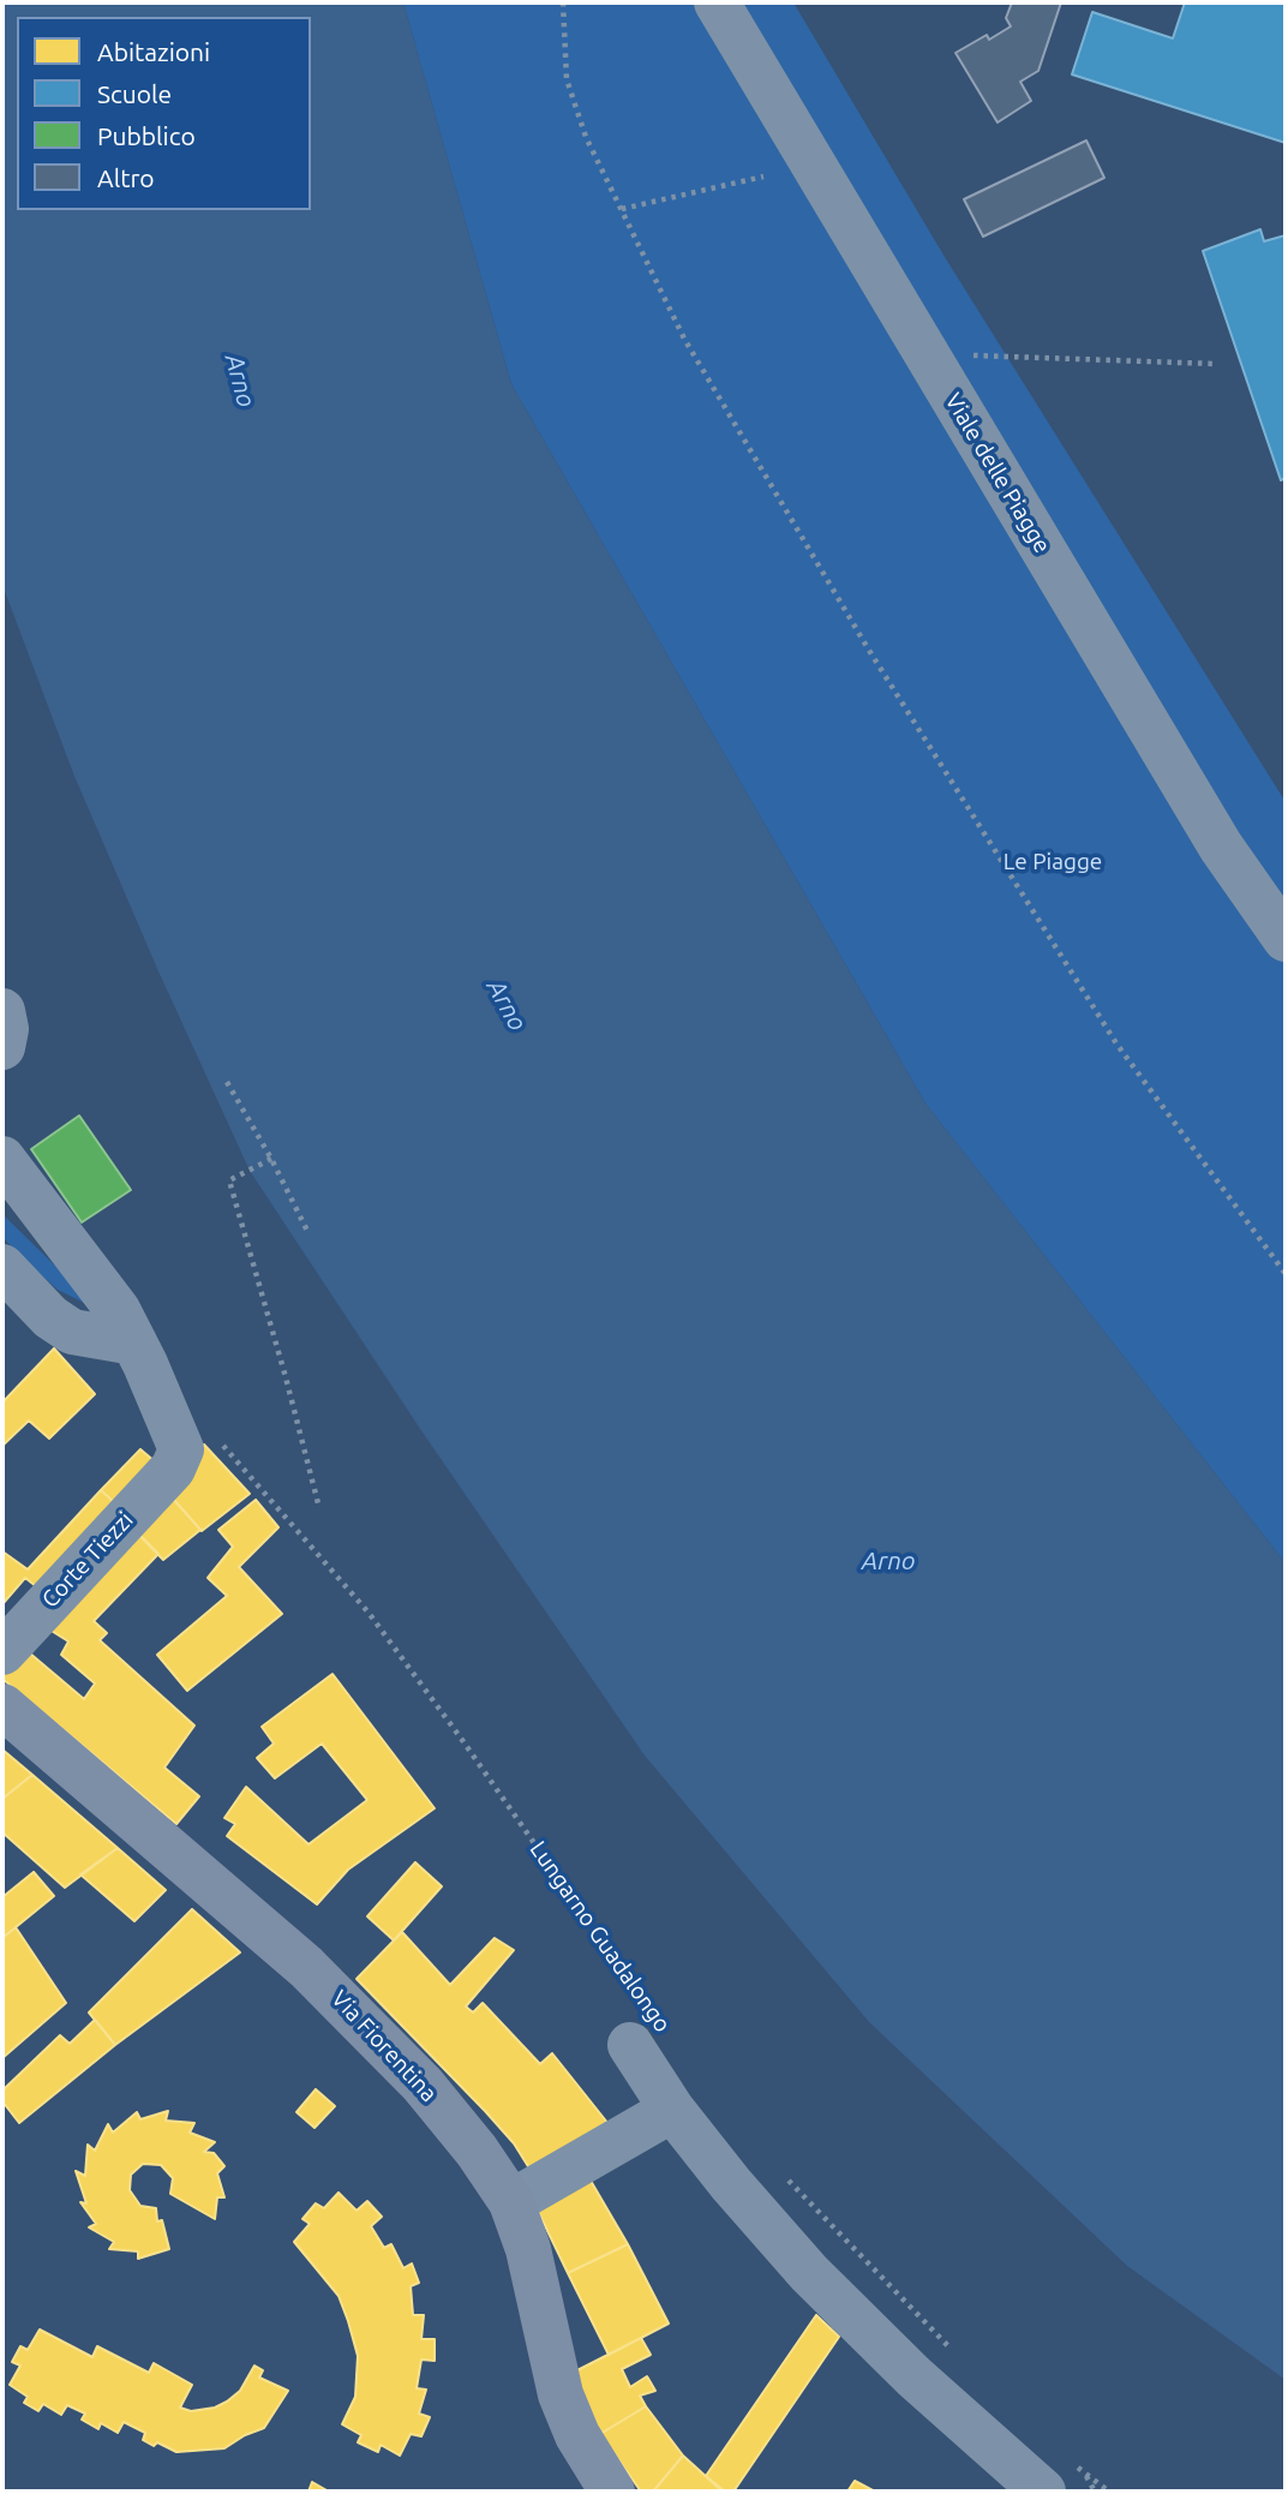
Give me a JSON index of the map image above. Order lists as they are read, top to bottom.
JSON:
{
  "streets": {
    "main road": ["Via Fiorentina"],
    "street": ["Viale delle Piagge", "Corte Tiezzi"],
    "path": ["Lungarno Guadalongo"]
  },
  "water": ["Arno"],
  "parks": ["Le Piagge"],
  "legend": [
    "Abitazioni",
    "Scuole",
    "Pubblico",
    "Altro"
  ]
}
